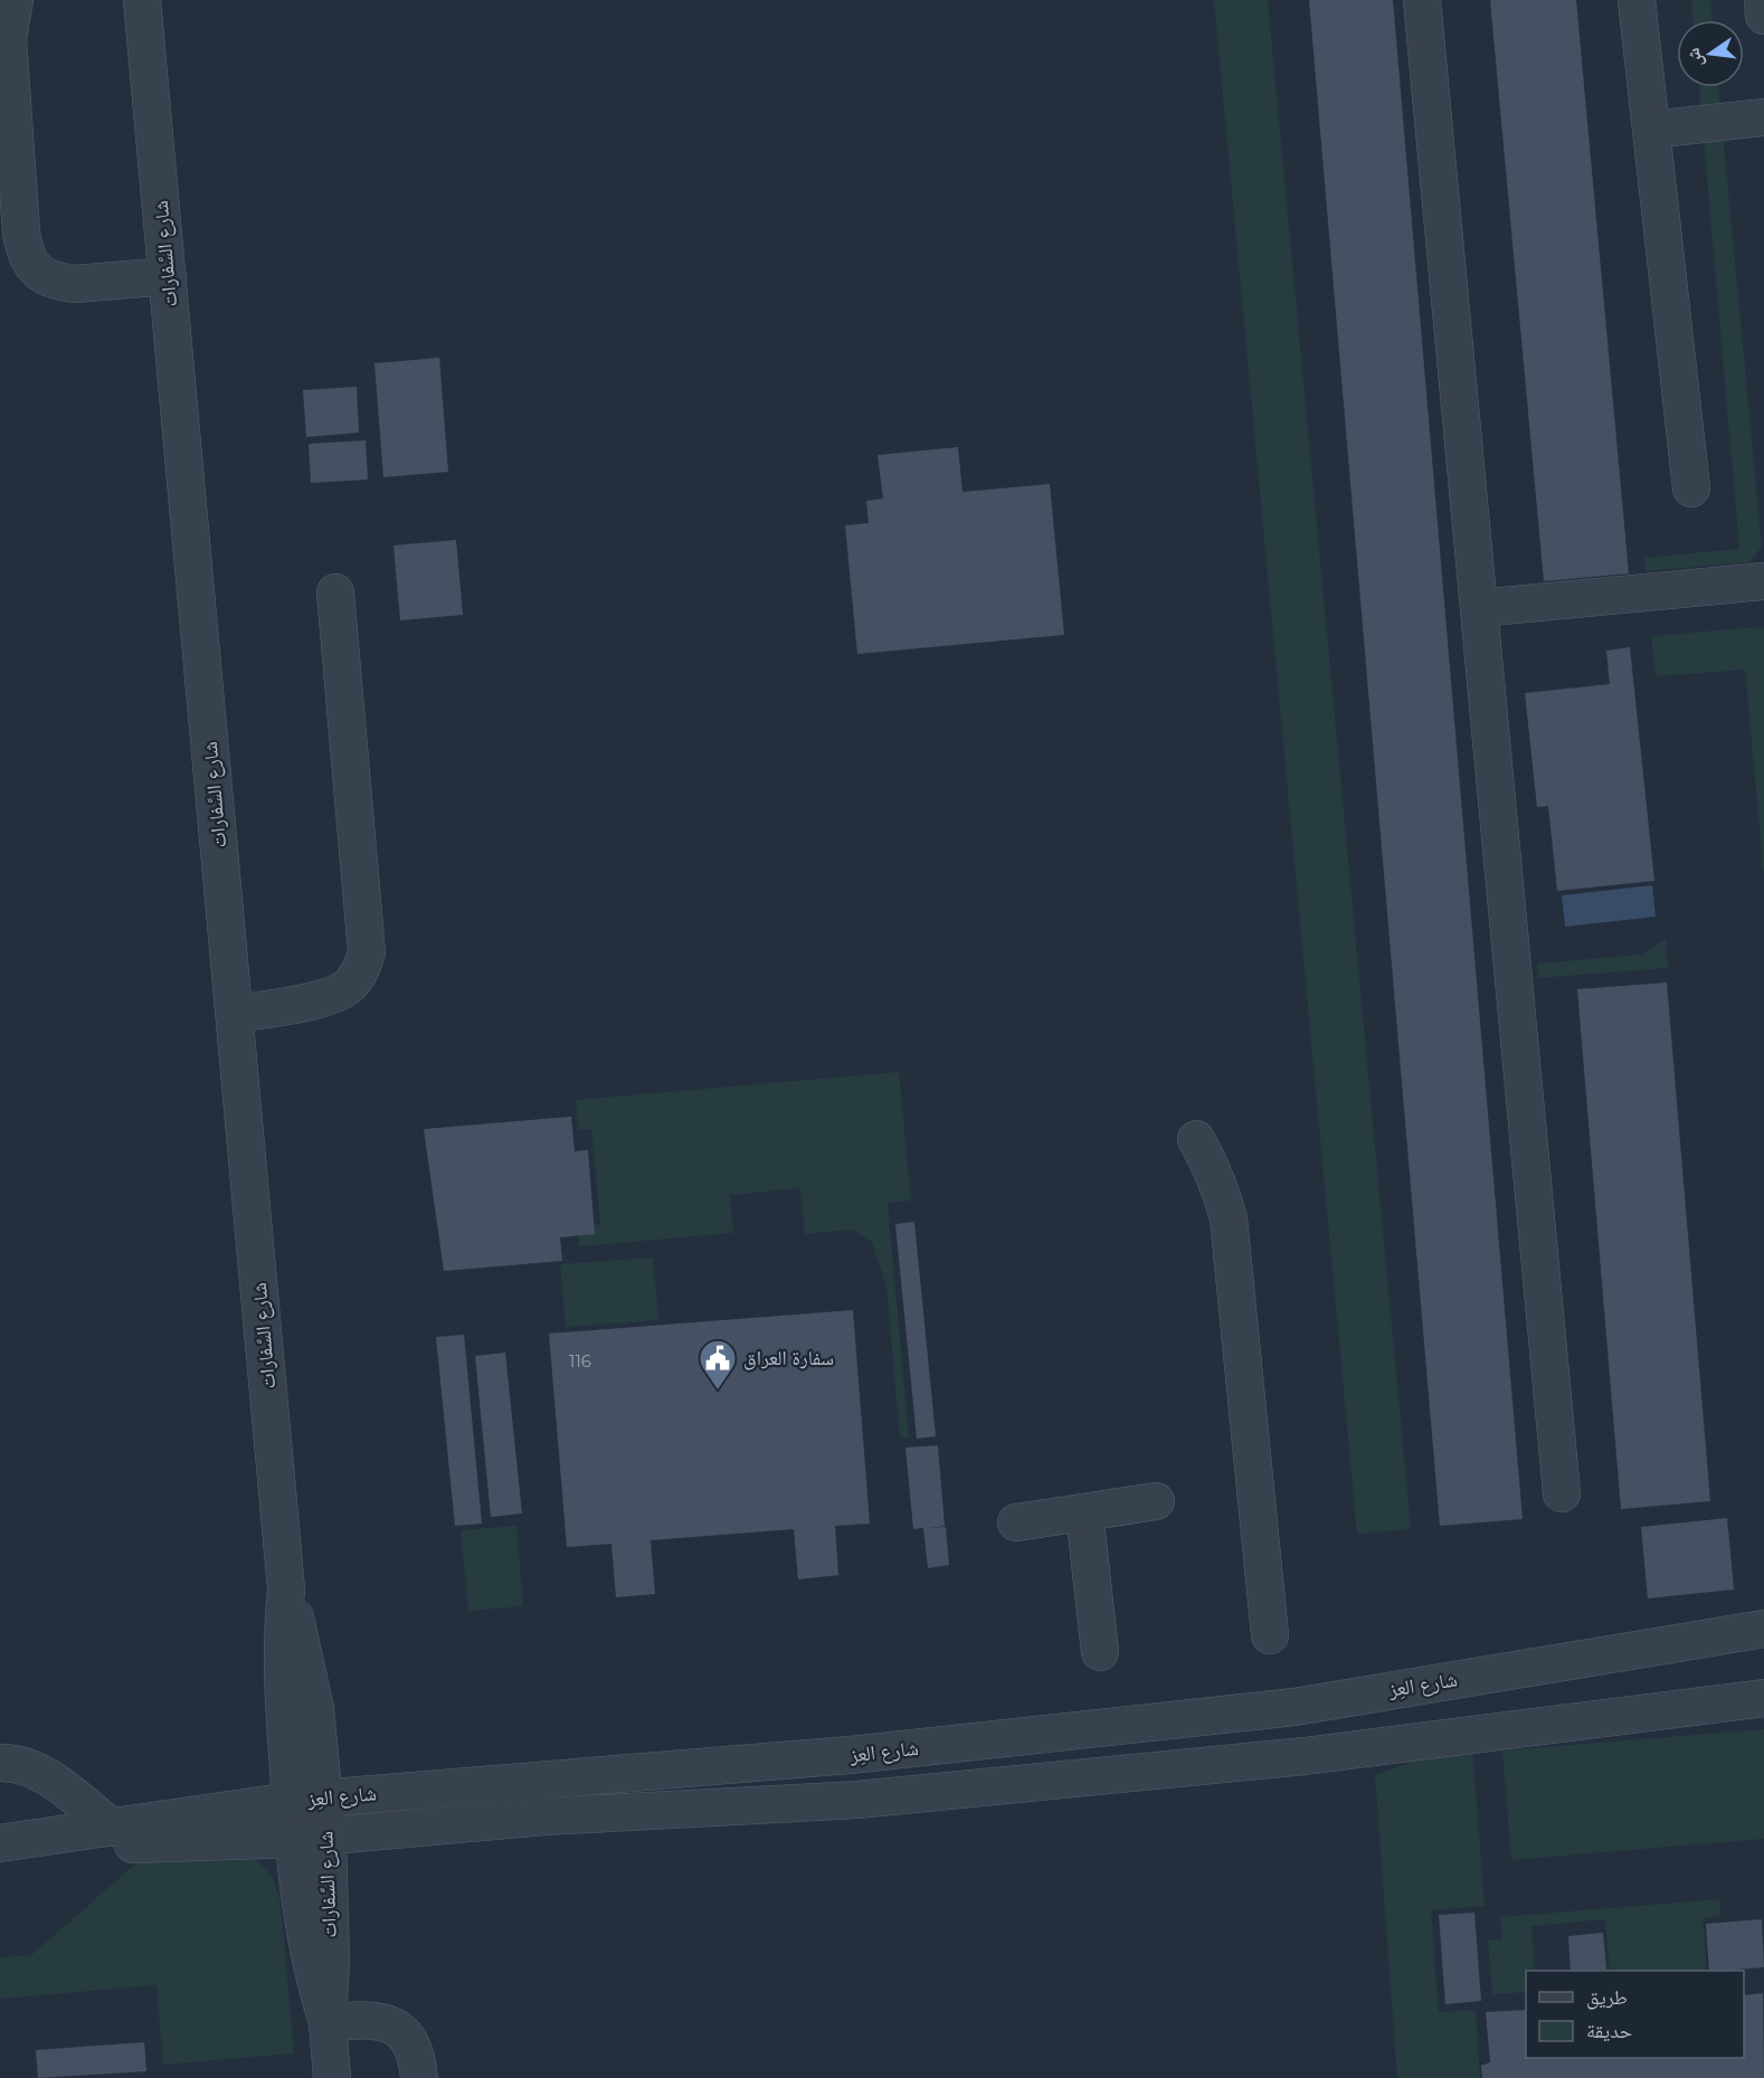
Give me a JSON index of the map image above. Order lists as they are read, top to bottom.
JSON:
{
  "streets": {
    "street": ["شارع السَّفارات", "شارع العِز"]
  },
  "crossings": [
    ["شارع السَّفارات", "شارع العِز"]
  ],
  "places": {
    "public building": ["سفارة العراق"]
  },
  "house_numbers": ["116"],
  "legend": ["طريق", "حديقة"],
  "north": "left"
}
